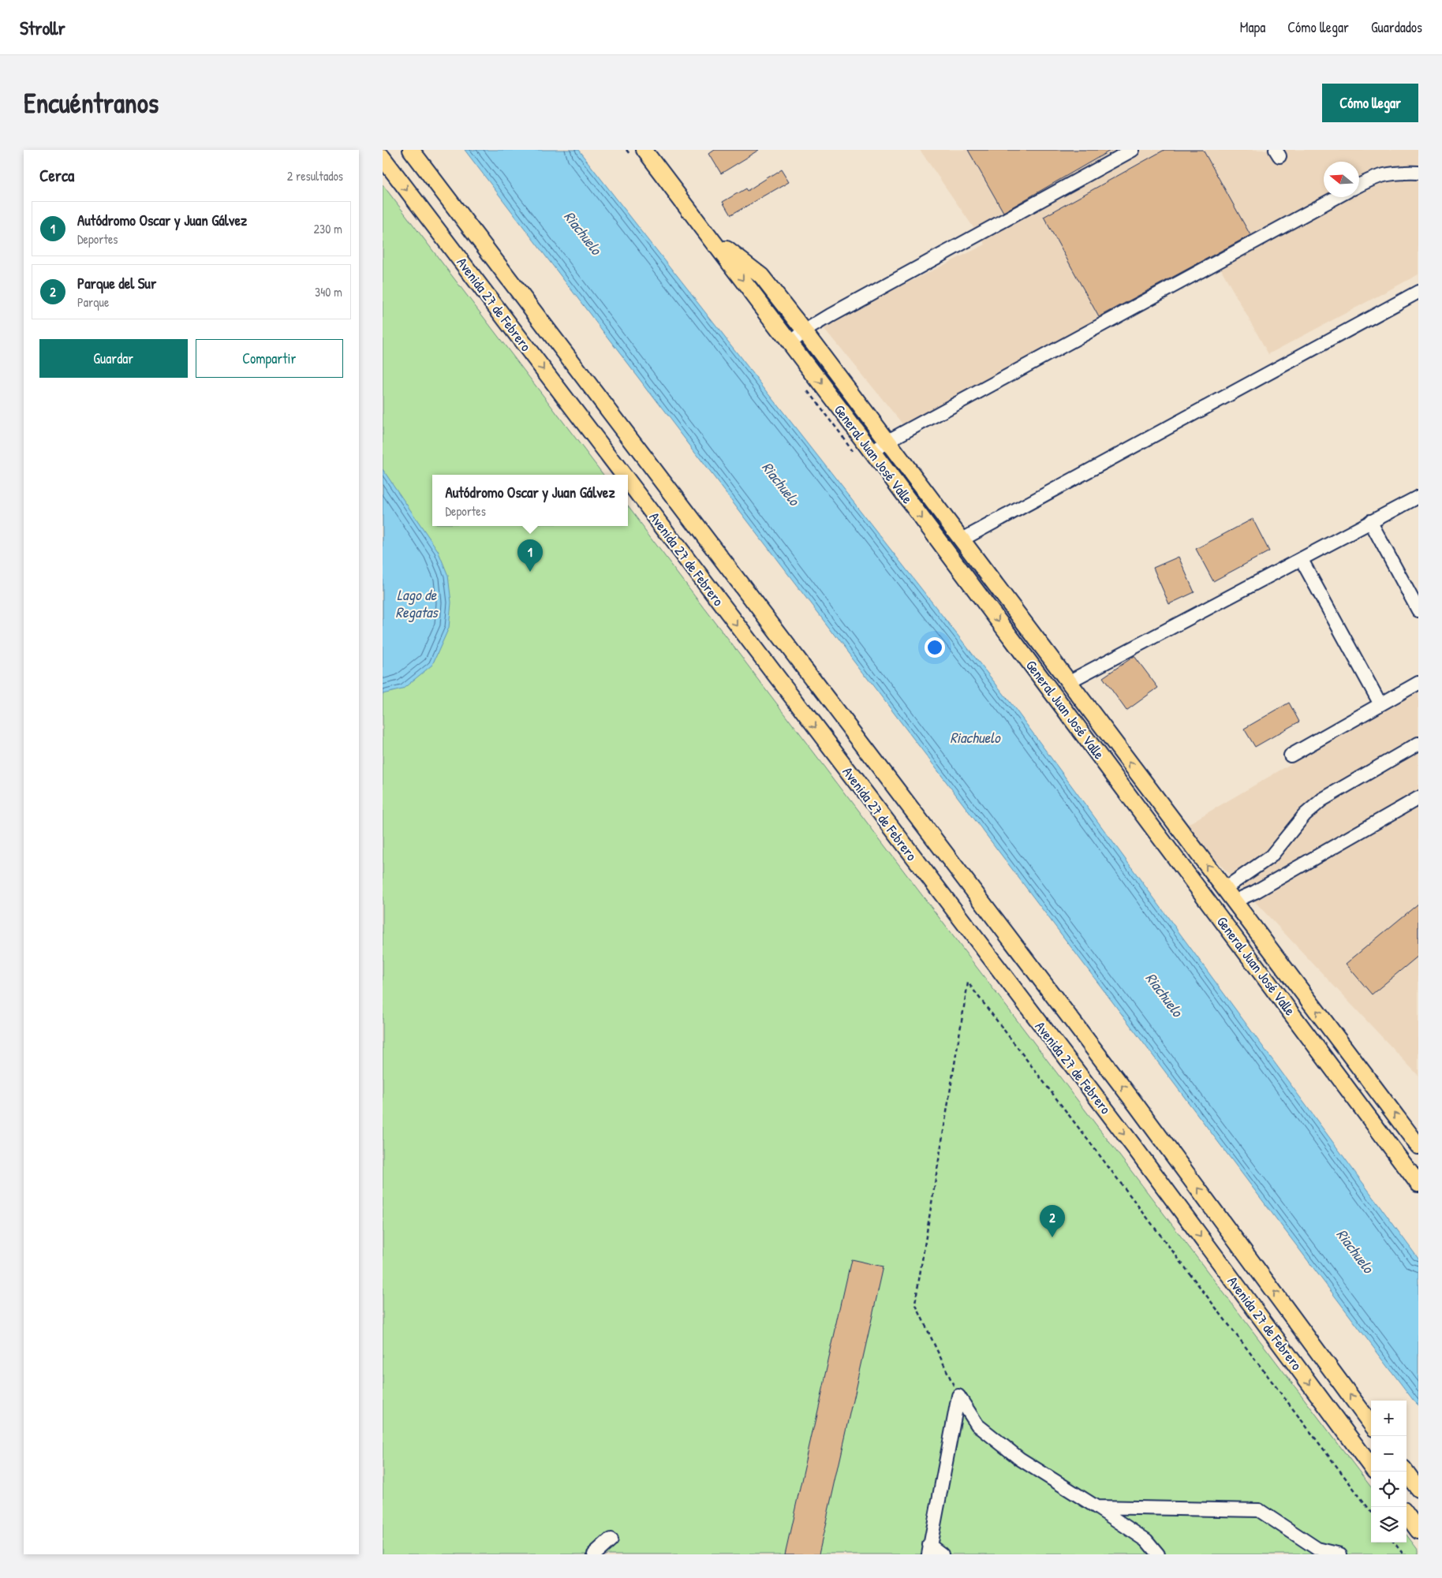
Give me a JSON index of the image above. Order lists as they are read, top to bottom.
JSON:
{
  "streets": {
    "main road": ["Avenida 27 de Febrero", "General Juan José Valle"]
  },
  "water": ["Riachuelo", "Lago de Regatas"],
  "north": "left",
  "page": {
    "header": "Strollr",
    "nav": ["Mapa", "Cómo llegar", "Guardados"],
    "buttons": [
      "Cómo llegar",
      ["Guardar", "Compartir"]
    ],
    "title": "Encuéntranos",
    "heading": ["Cerca", "2 resultados"],
    "list": [
      {
        "mark": "1",
        "name": "Autódromo Oscar y Juan Gálvez",
        "note": "Deportes",
        "value": "230 m"
      },
      {
        "mark": "2",
        "name": "Parque del Sur",
        "note": "Parque",
        "value": "340 m"
      }
    ],
    "popup": ["Autódromo Oscar y Juan Gálvez", "Deportes"],
    "pins": ["1", "2"],
    "map_buttons": ["+", "−"]
  }
}
